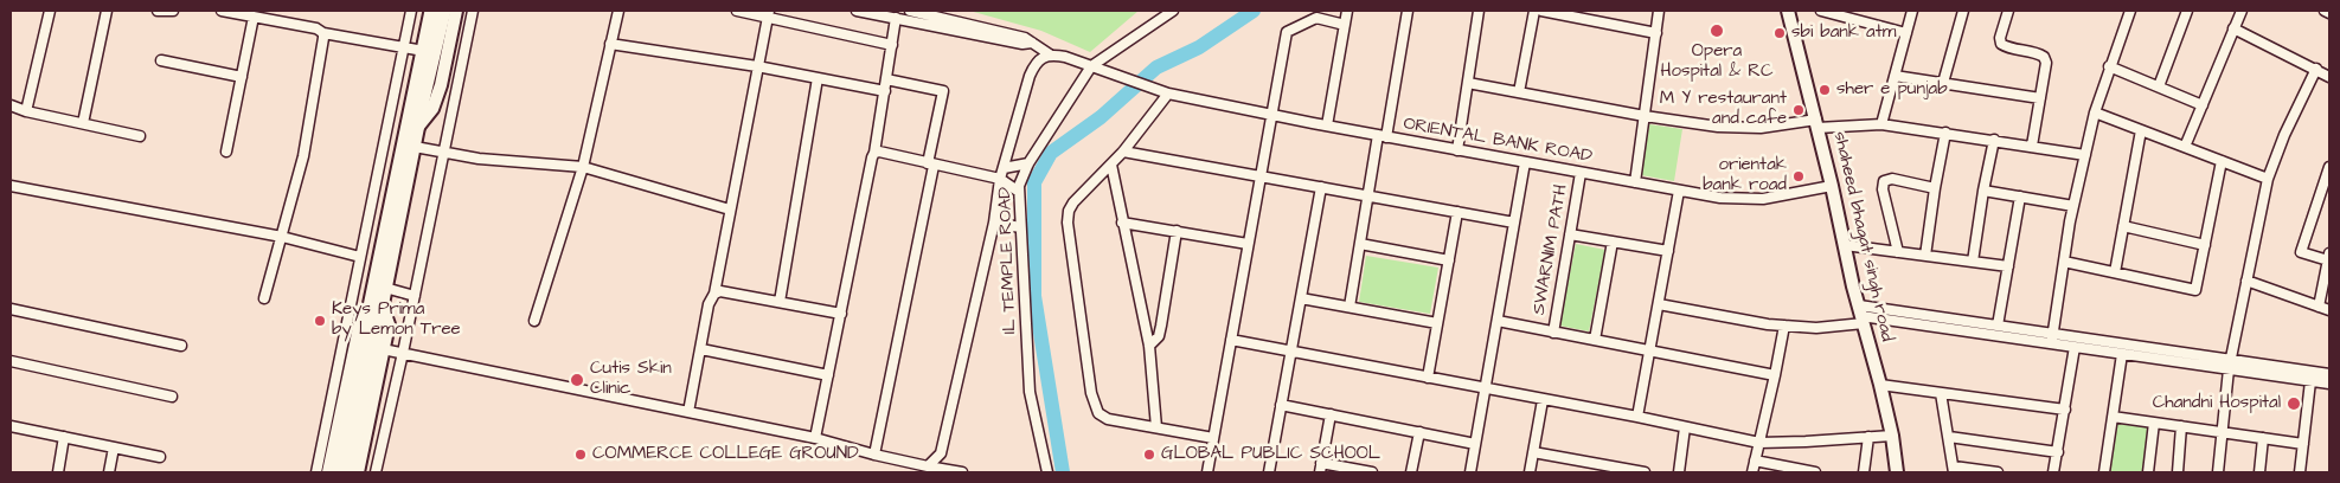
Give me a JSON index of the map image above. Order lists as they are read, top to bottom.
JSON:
{
  "streets": {
    "street": [
      "ORIENTAL BANK ROAD",
      "shaheed bhagat singh road",
      "SWARNIM PATH",
      "IL TEMPLE ROAD"
    ]
  },
  "crossings": [
    ["ORIENTAL BANK ROAD", "shaheed bhagat singh road"],
    ["ORIENTAL BANK ROAD", "SWARNIM PATH"],
    ["ORIENTAL BANK ROAD", "IL TEMPLE ROAD"]
  ],
  "places": [
    "Opera Hospital & RC",
    "sbi bank atm",
    "sher e punjab",
    "M Y restaurant and cafe",
    "orientak bank road",
    "Keys Prima by Lemon Tree",
    "Cutis Skin Clinic",
    "Chandni Hospital",
    "COMMERCE COLLEGE GROUND",
    "GLOBAL PUBLIC SCHOOL"
  ]
}
